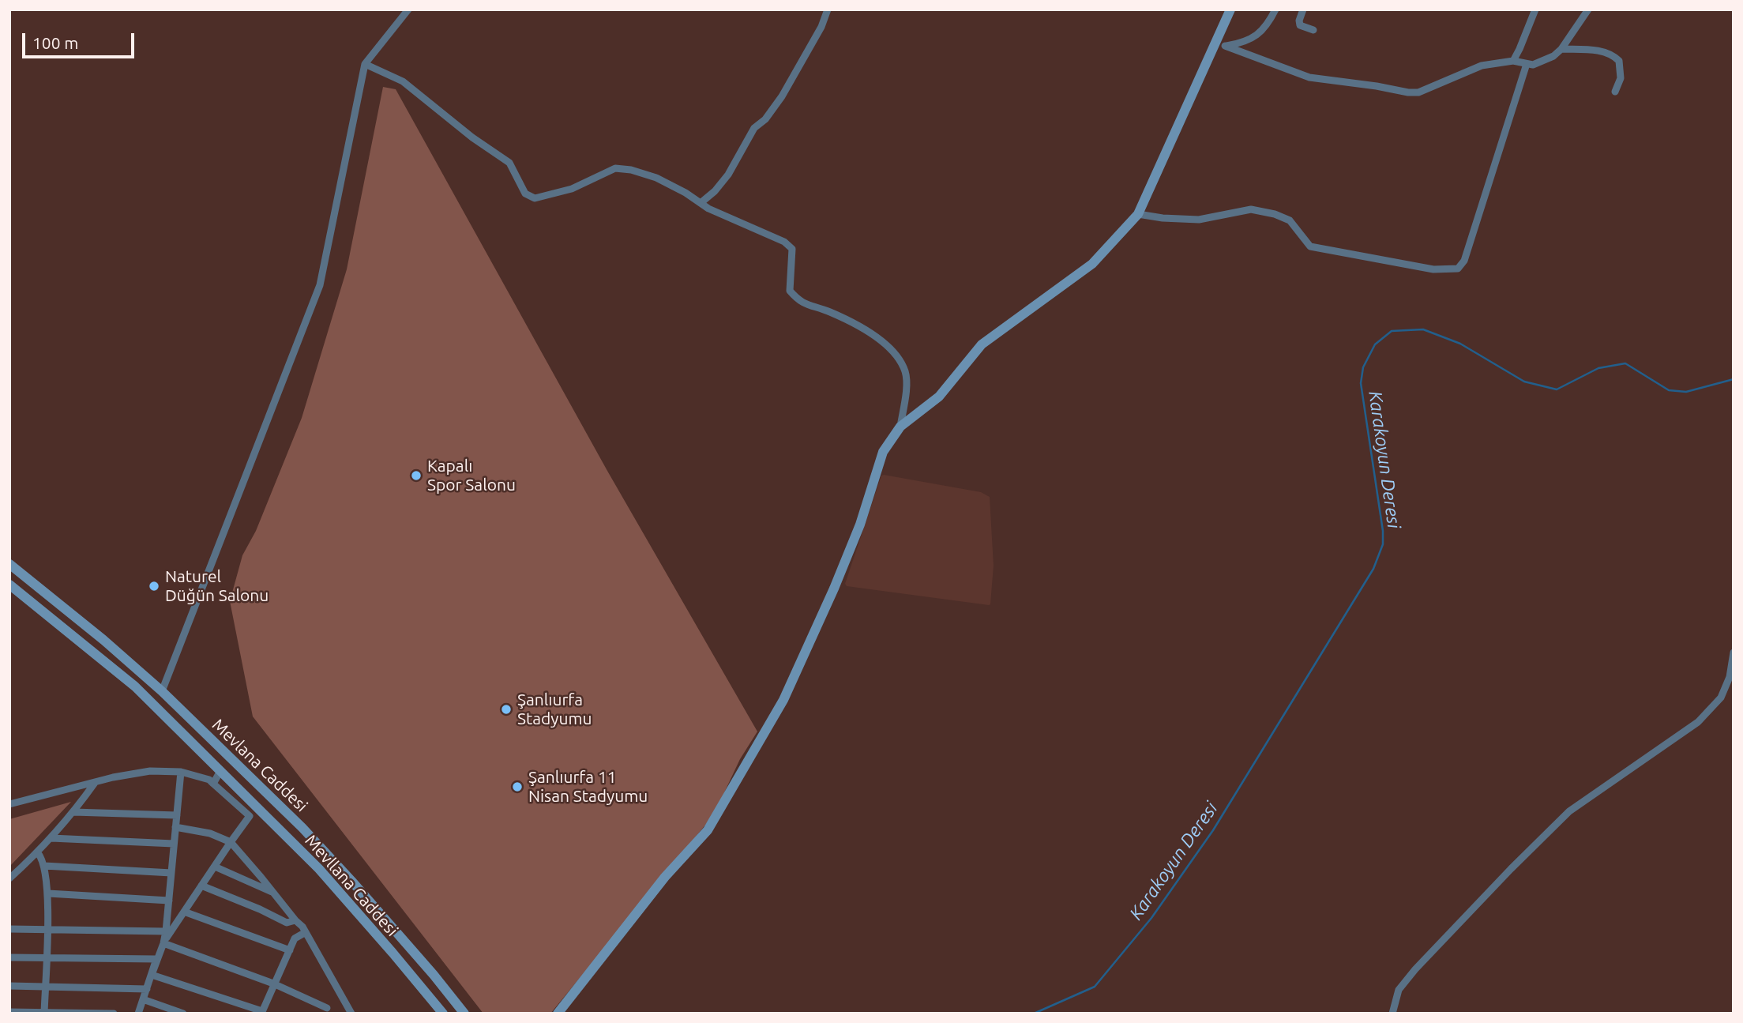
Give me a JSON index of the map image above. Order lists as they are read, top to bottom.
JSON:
{
  "streets": {
    "main road": ["Mevlana Caddesi", "Mevllana Caddesi"]
  },
  "water": ["Karakoyun Deresi"],
  "places": [
    "Kapalı Spor Salonu",
    "Naturel Düğün Salonu",
    "Şanlıurfa Stadyumu",
    "Şanlıurfa 11 Nisan Stadyumu"
  ],
  "scale_bar": "100 m"
}
